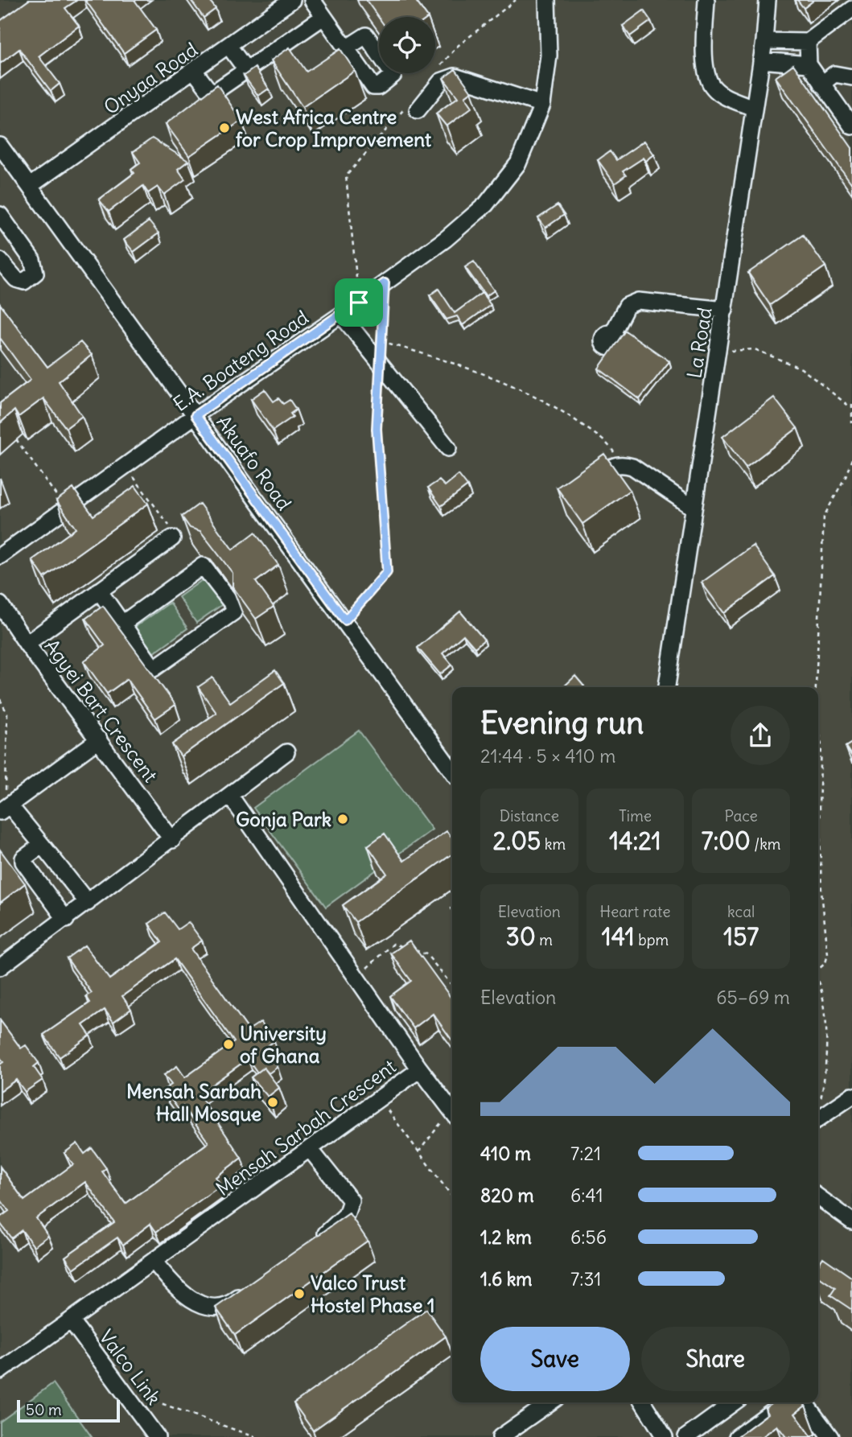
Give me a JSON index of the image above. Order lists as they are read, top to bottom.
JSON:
{
  "streets": {
    "street": [
      "Onyaa Road",
      "La Road",
      "E.A. Boateng Road",
      "Akuafo Road",
      "Agyei Bart Crescent",
      "Mensah Sarbah Crescent",
      "Valco Link"
    ]
  },
  "crossings": [
    ["Onyaa Road", "Akuafo Road"],
    ["E.A. Boateng Road", "Akuafo Road"],
    ["Mensah Sarbah Crescent", "Valco Link"]
  ],
  "places": [
    "West Africa Centre for Crop Improvement",
    "Gonja Park",
    "University of Ghana",
    "Mensah Sarbah Hall Mosque",
    "Valco Trust Hostel Phase 1"
  ],
  "scale_bar": "50 m",
  "page": {
    "heading": ["Evening run", "21:44 · 5 × 410 m"],
    "stats": [
      ["Distance", "2.05 km"],
      ["Time", "14:21"],
      ["Pace", "7:00 /km"],
      ["Elevation", "30 m"],
      ["Heart rate", "141 bpm"],
      ["kcal", "157"]
    ],
    "chart": ["Elevation", "65–69 m"],
    "list": [
      {
        "name": "410 m",
        "note": "7:21"
      },
      {
        "name": "820 m",
        "note": "6:41"
      },
      {
        "name": "1.2 km",
        "note": "6:56"
      },
      {
        "name": "1.6 km",
        "note": "7:31"
      }
    ],
    "buttons": ["Save", "Share"],
    "scale": "50 m"
  }
}
